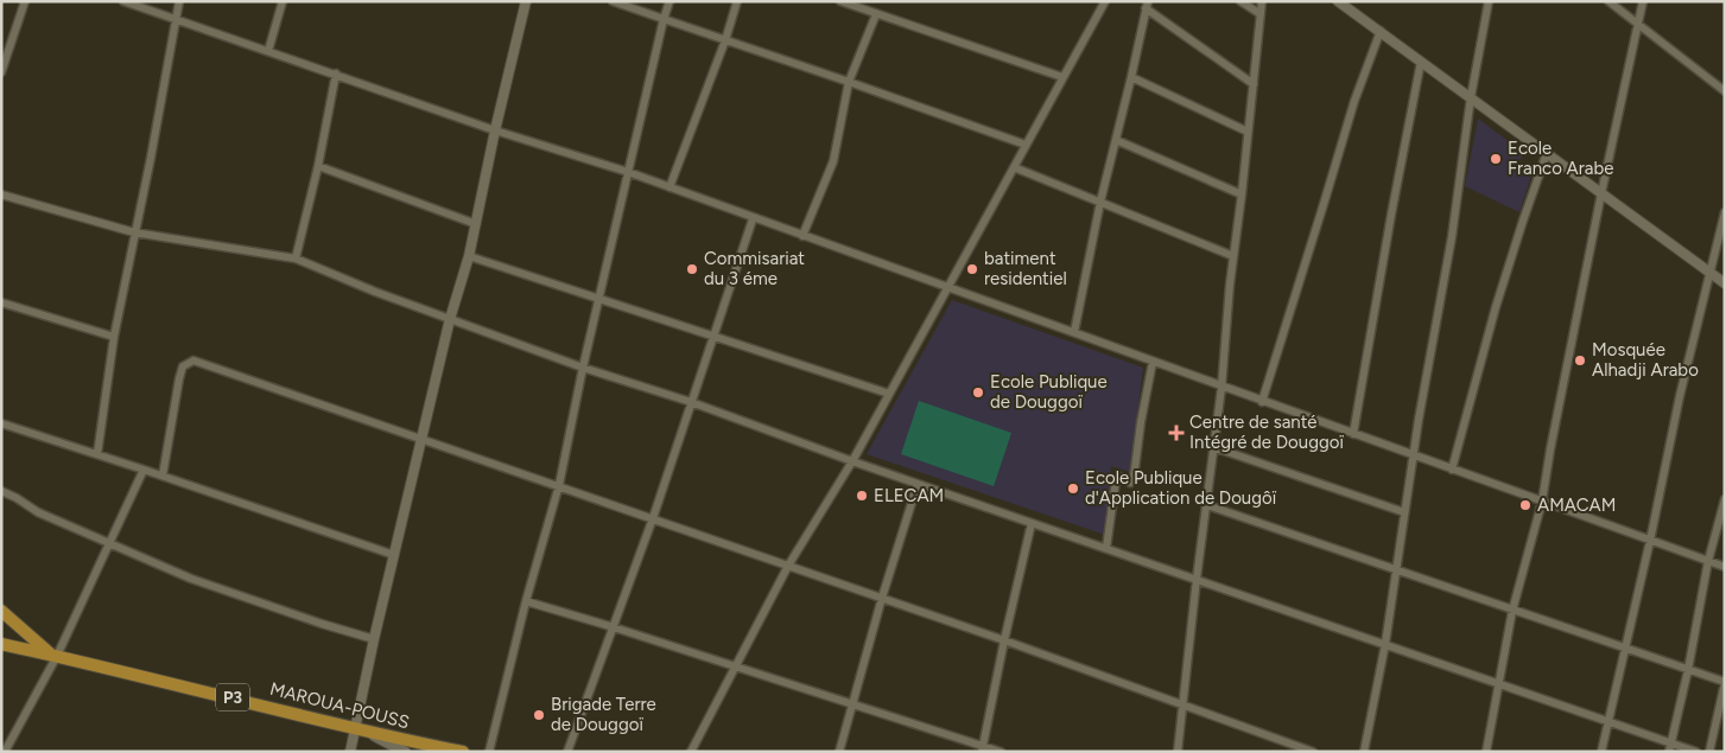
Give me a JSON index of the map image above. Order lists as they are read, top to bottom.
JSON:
{
  "streets": {
    "main road": ["P3", "MAROUA-POUSS"]
  },
  "places": {
    "other": [
      "Ecole Franco Arabe",
      "Commisariat du 3 éme",
      "batiment residentiel",
      "Mosquée Alhadji Arabo",
      "Ecole Publique de Douggoï",
      "Ecole Publique d'Application de Dougôï",
      "ELECAM",
      "AMACAM",
      "Brigade Terre de Douggoï"
    ],
    "health": ["Centre de santé Intégré de Douggoï"]
  }
}
